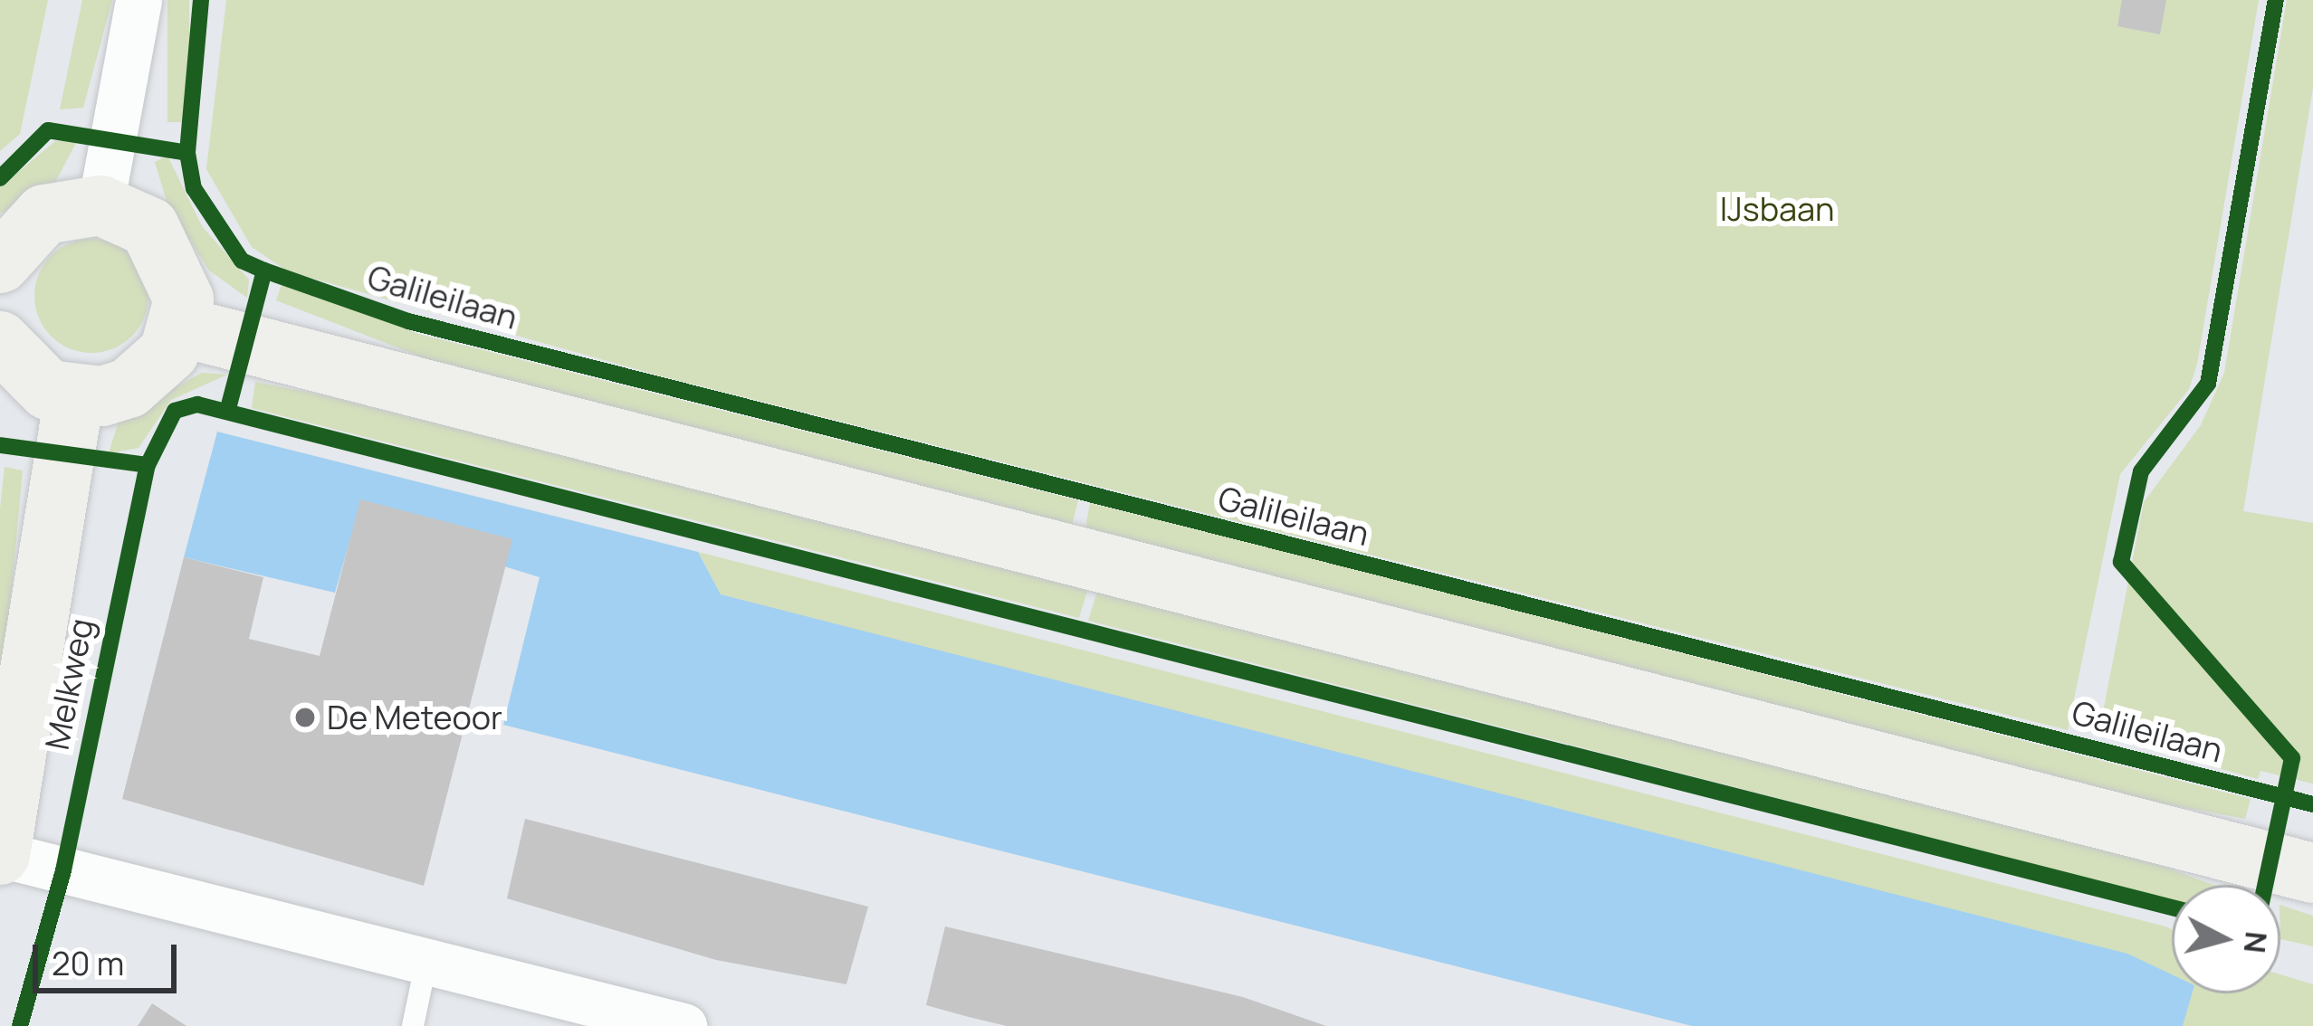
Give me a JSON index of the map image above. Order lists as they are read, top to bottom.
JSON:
{
  "streets": {
    "main road": ["Melkweg"],
    "cycle path": ["Galileilaan"]
  },
  "parks": ["IJsbaan"],
  "places": ["De Meteoor"],
  "scale_bar": "20 m",
  "north": "right"
}
